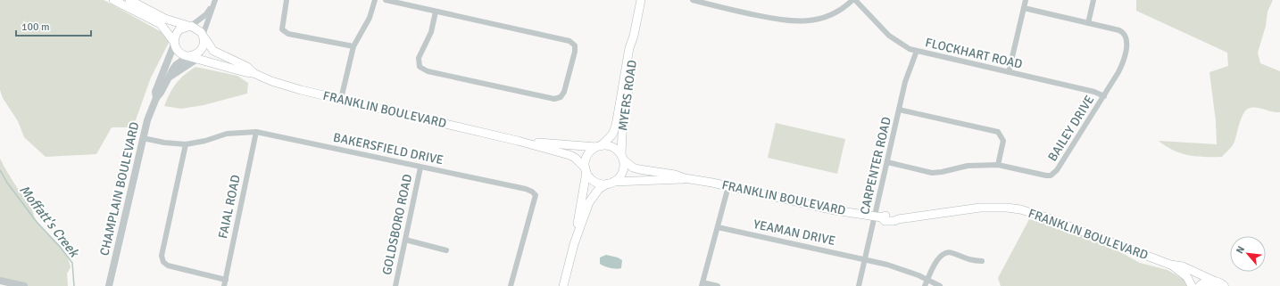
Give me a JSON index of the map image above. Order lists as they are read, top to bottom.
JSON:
{
  "streets": {
    "main road": ["MYERS ROAD", "FRANKLIN BOULEVARD"],
    "street": [
      "FLOCKHART ROAD",
      "BAILEY DRIVE",
      "BAKERSFIELD DRIVE",
      "CARPENTER ROAD",
      "CHAMPLAIN BOULEVARD",
      "FAIAL ROAD",
      "GOLDSBORO ROAD",
      "YEAMAN DRIVE"
    ]
  },
  "crossings": [
    ["FLOCKHART ROAD", "BAILEY DRIVE"],
    ["FLOCKHART ROAD", "CARPENTER ROAD"],
    ["MYERS ROAD", "FRANKLIN BOULEVARD"],
    ["FRANKLIN BOULEVARD", "CARPENTER ROAD"],
    ["FRANKLIN BOULEVARD", "CHAMPLAIN BOULEVARD"],
    ["BAILEY DRIVE", "CARPENTER ROAD"],
    ["BAKERSFIELD DRIVE", "CHAMPLAIN BOULEVARD"],
    ["BAKERSFIELD DRIVE", "FAIAL ROAD"],
    ["BAKERSFIELD DRIVE", "GOLDSBORO ROAD"],
    ["CARPENTER ROAD", "YEAMAN DRIVE"]
  ],
  "water": ["Moffatt's Creek"],
  "scale_bar": "100 m",
  "north": "top left"
}
